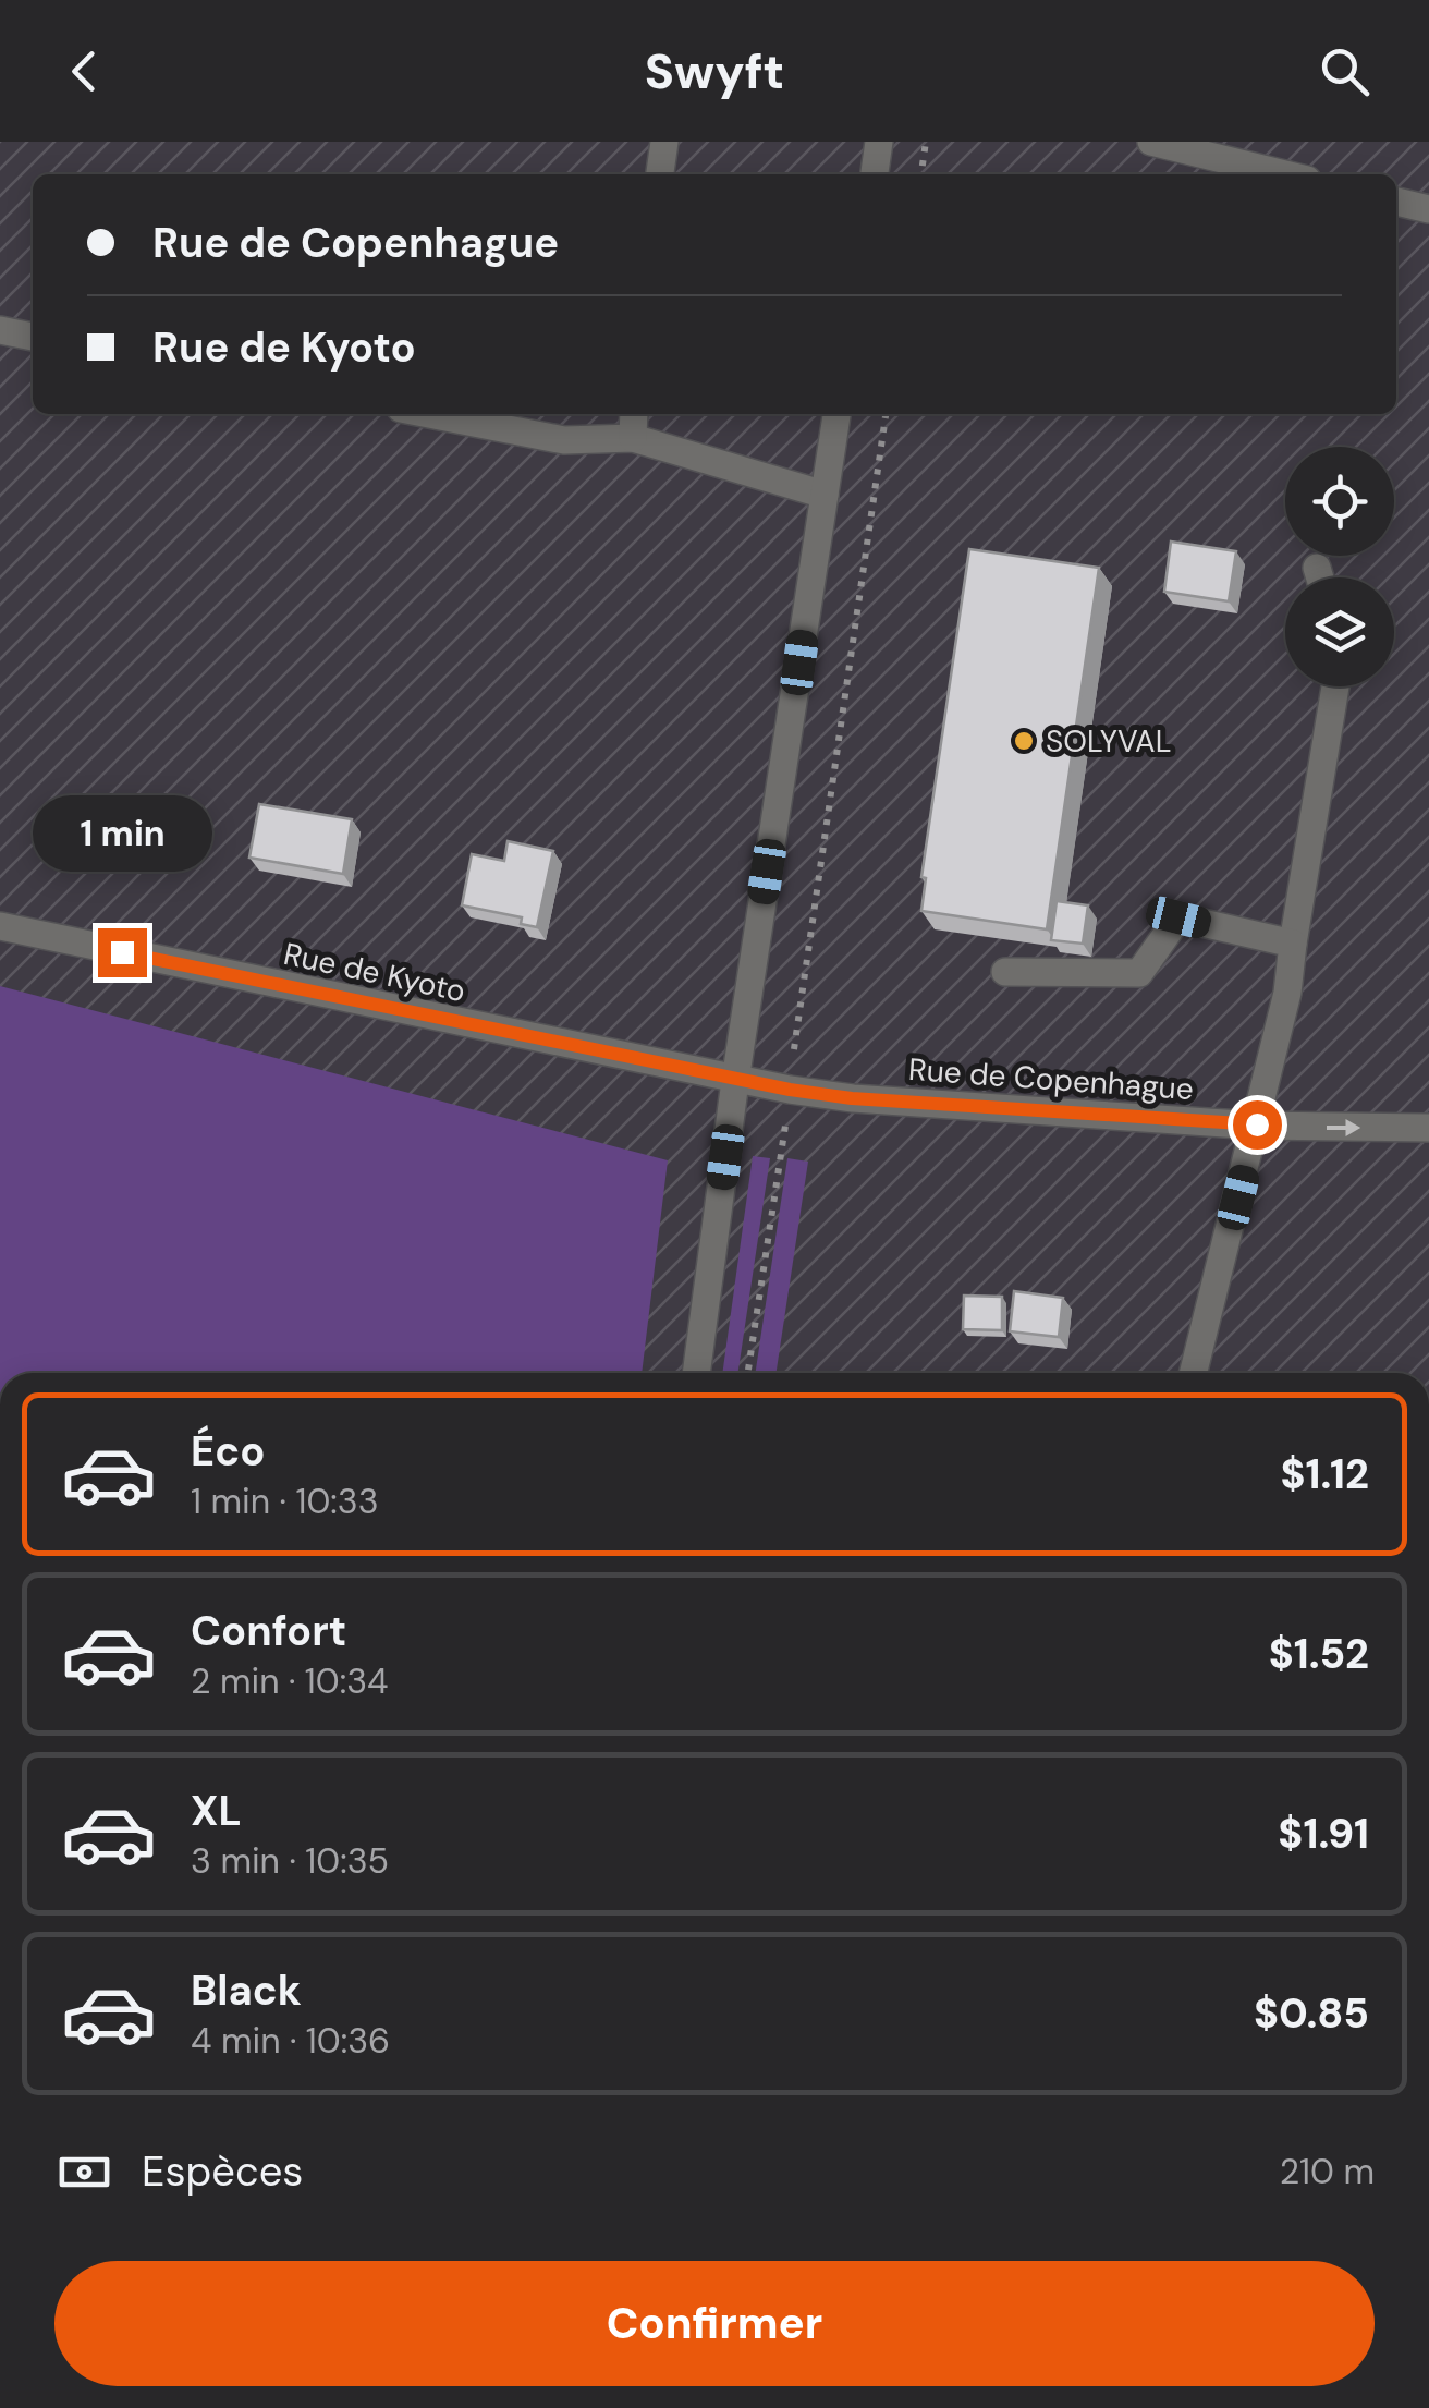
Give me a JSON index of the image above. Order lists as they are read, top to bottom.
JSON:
{
  "streets": {
    "street": ["Rue de Kyoto", "Rue de Copenhague"]
  },
  "crossings": [
    ["Rue de Kyoto", "Rue de Copenhague"]
  ],
  "places": ["SOLYVAL"],
  "page": {
    "header": "Swyft",
    "banner": ["Rue de Copenhague", "Rue de Kyoto"],
    "bubble": "1 min",
    "list": [
      {
        "name": "Éco",
        "note": "1 min · 10:33",
        "value": "$1.12"
      },
      {
        "name": "Confort",
        "note": "2 min · 10:34",
        "value": "$1.52"
      },
      {
        "name": "XL",
        "note": "3 min · 10:35",
        "value": "$1.91"
      },
      {
        "name": "Black",
        "note": "4 min · 10:36",
        "value": "$0.85"
      }
    ],
    "pay": ["Espèces", "210 m"],
    "buttons": "Confirmer"
  }
}
